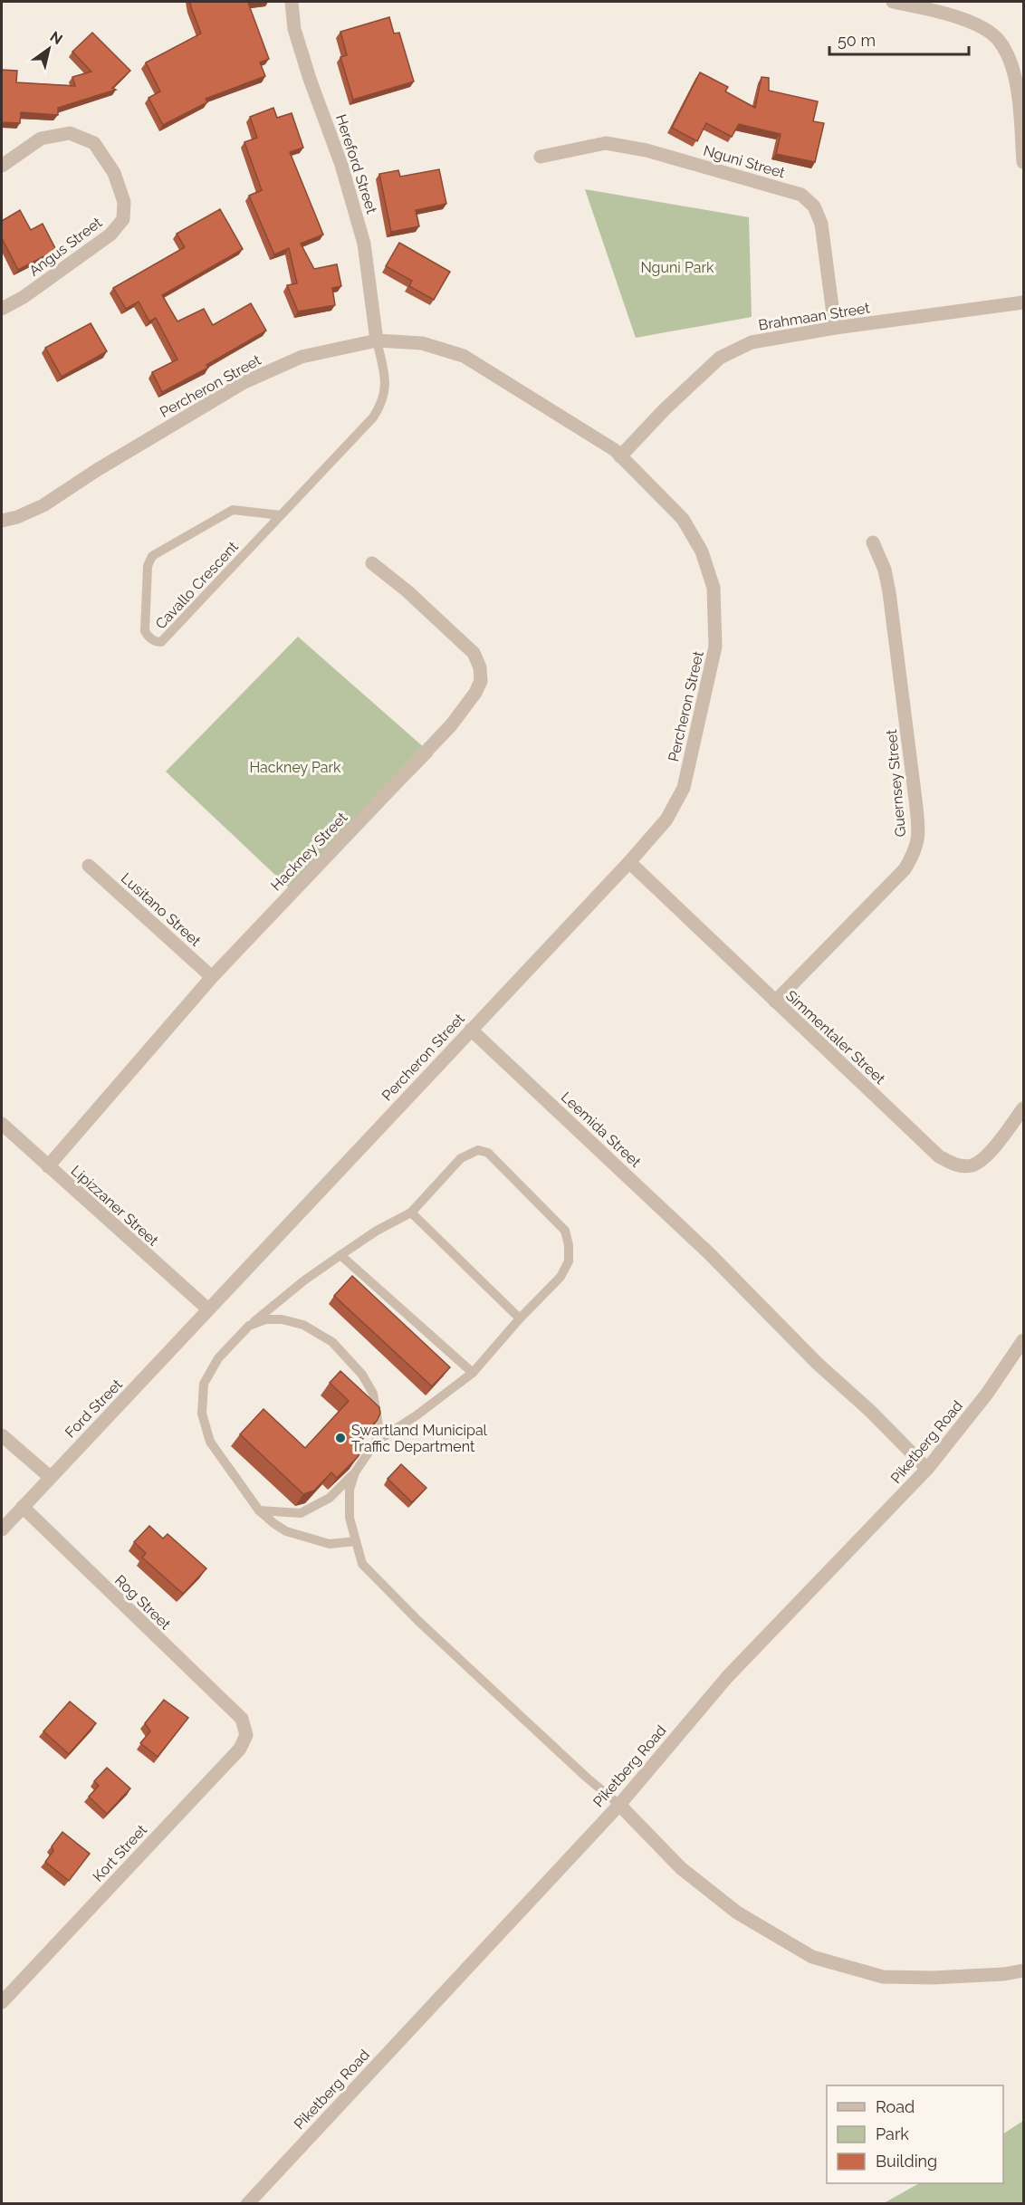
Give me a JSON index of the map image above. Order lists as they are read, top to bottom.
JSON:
{
  "streets": {
    "street": [
      "Nguni Street",
      "Hereford Street",
      "Angus Street",
      "Brahmaan Street",
      "Percheron Street",
      "Guernsey Street",
      "Hackney Street",
      "Lusitano Street",
      "Simmentaler Street",
      "Leemida Street",
      "Lipizzaner Street",
      "Ford Street",
      "Piketberg Road",
      "Rog Street",
      "Kort Street"
    ],
    "lane": ["Cavallo Crescent"]
  },
  "crossings": [
    ["Nguni Street", "Brahmaan Street"],
    ["Hereford Street", "Percheron Street"],
    ["Hereford Street", "Cavallo Crescent"],
    ["Brahmaan Street", "Percheron Street"],
    ["Percheron Street", "Cavallo Crescent"],
    ["Percheron Street", "Simmentaler Street"],
    ["Percheron Street", "Leemida Street"],
    ["Percheron Street", "Lipizzaner Street"],
    ["Percheron Street", "Ford Street"],
    ["Guernsey Street", "Simmentaler Street"],
    ["Hackney Street", "Lusitano Street"],
    ["Hackney Street", "Lipizzaner Street"],
    ["Leemida Street", "Piketberg Road"],
    ["Lipizzaner Street", "Ford Street"],
    ["Ford Street", "Rog Street"],
    ["Rog Street", "Kort Street"]
  ],
  "parks": ["Nguni Park", "Hackney Park"],
  "places": ["Swartland Municipal Traffic Department"],
  "legend": ["Road", "Park", "Building"],
  "scale_bar": "50 m",
  "north": "top right"
}
